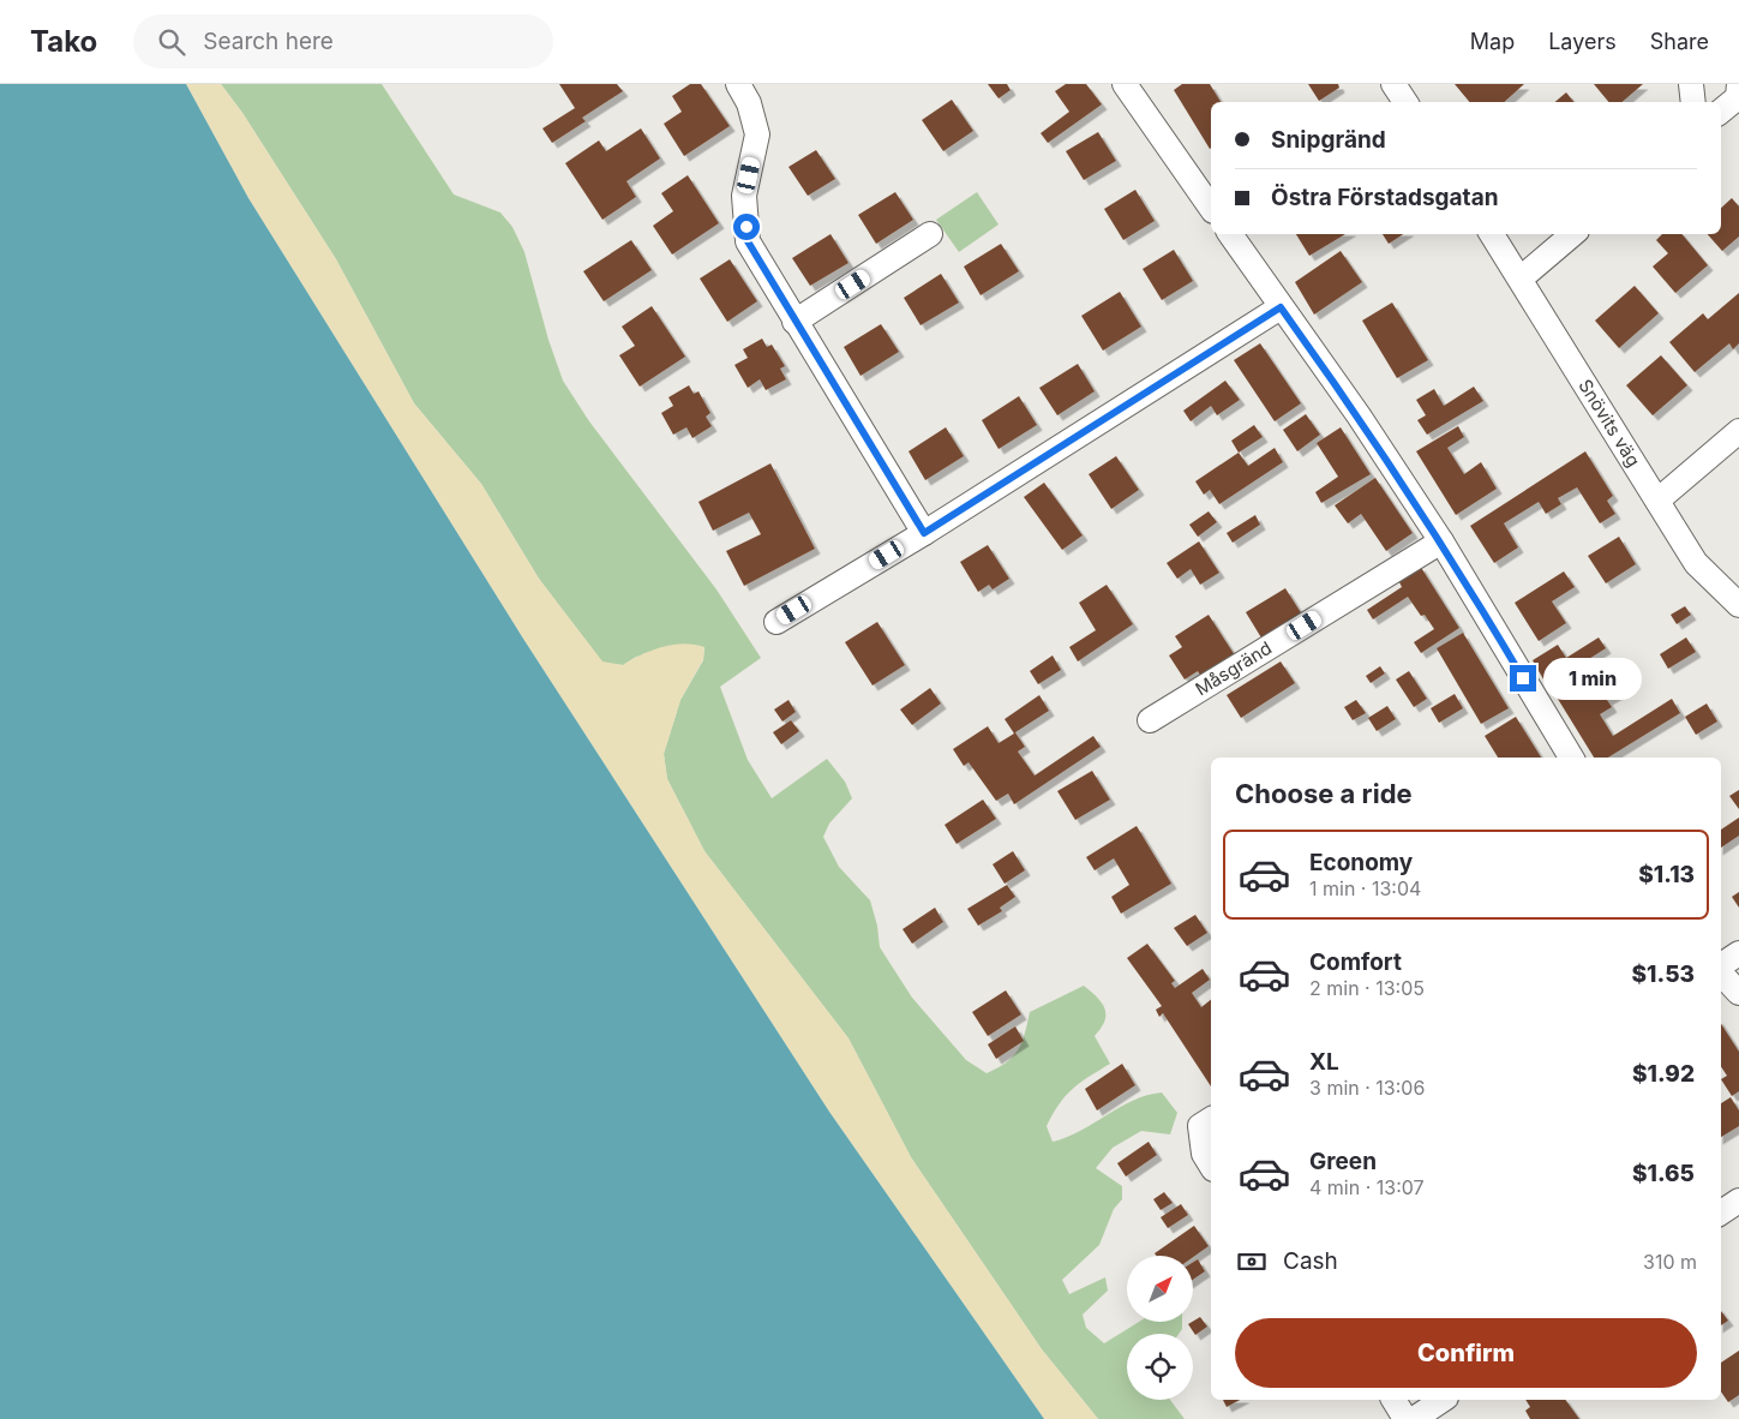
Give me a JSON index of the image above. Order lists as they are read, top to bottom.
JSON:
{
  "streets": {
    "street": ["Snövits väg", "Måsgränd"]
  },
  "north": "top right",
  "page": {
    "header": "Tako",
    "search": "Search here",
    "nav": ["Map", "Layers", "Share"],
    "banner": ["Snipgränd", "Östra Förstadsgatan"],
    "bubble": "1 min",
    "heading": "Choose a ride",
    "list": [
      {
        "name": "Economy",
        "note": "1 min · 13:04",
        "value": "$1.13"
      },
      {
        "name": "Comfort",
        "note": "2 min · 13:05",
        "value": "$1.53"
      },
      {
        "name": "XL",
        "note": "3 min · 13:06",
        "value": "$1.92"
      },
      {
        "name": "Green",
        "note": "4 min · 13:07",
        "value": "$1.65"
      }
    ],
    "pay": ["Cash", "310 m"],
    "buttons": "Confirm"
  }
}
